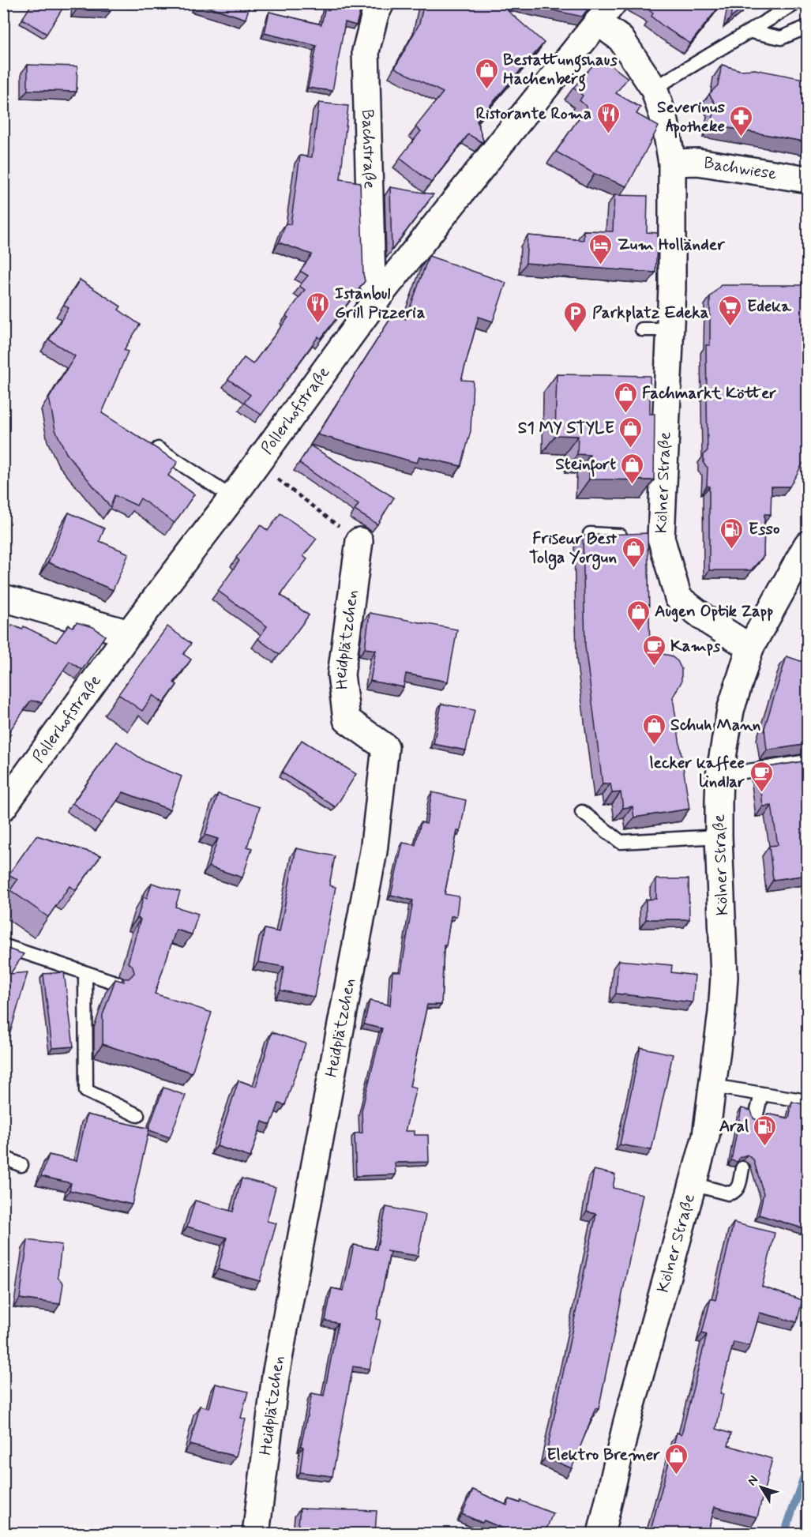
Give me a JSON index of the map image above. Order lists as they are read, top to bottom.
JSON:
{
  "streets": {
    "street": [
      "Bachstraße",
      "Bachwiese",
      "Pollerhofstraße",
      "Kölner Straße",
      "Heidplätzchen"
    ]
  },
  "crossings": [
    ["Bachstraße", "Pollerhofstraße"],
    ["Bachwiese", "Kölner Straße"],
    ["Pollerhofstraße", "Kölner Straße"]
  ],
  "places": {
    "shop": [
      "Bestattungshaus Hachenberg",
      "Fachmarkt Kötter",
      "S1 MY STYLE",
      "Steinfort",
      "Friseur Best Tolga Yorgun",
      "Augen Optik Zapp",
      "Schuh Mann",
      "Elektro Bremer"
    ],
    "restaurant": ["Ristorante Roma", "Istanbul Grill Pizzeria"],
    "pharmacy": ["Severinus Apotheke"],
    "hotel": ["Zum Holländer"],
    "supermarket": ["Edeka"],
    "parking": ["Parkplatz Edeka"],
    "fuel station": ["Esso", "Aral"],
    "cafe": ["Kamps", "lecker kaffee lindlar"]
  },
  "north": "top left"
}
